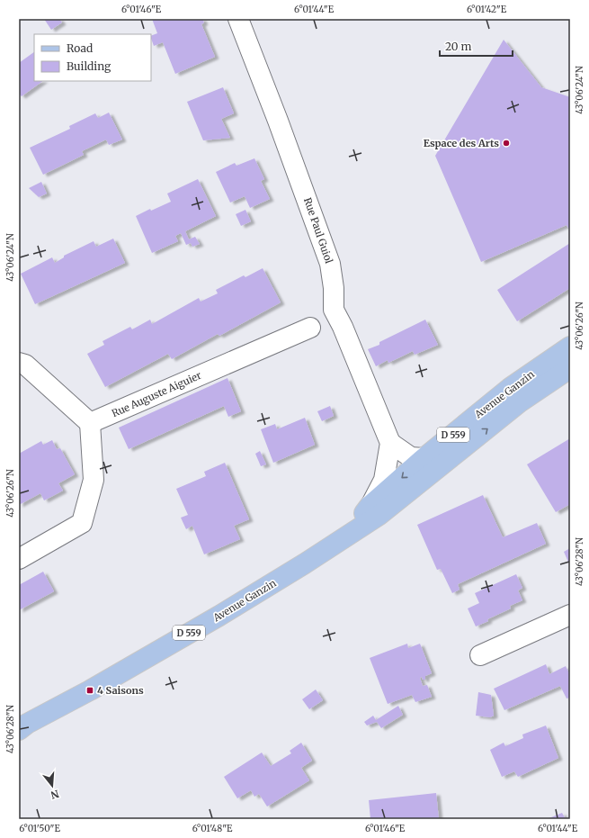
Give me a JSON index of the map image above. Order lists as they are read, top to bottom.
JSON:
{
  "streets": {
    "main road": ["Avenue Ganzin", "D 559"],
    "street": ["Rue Paul Guiol", "Rue Auguste Aiguier"]
  },
  "places": {
    "other": ["Espace des Arts"],
    "transit": ["4 Saisons"]
  },
  "legend": ["Road", "Building"],
  "scale_bar": "20 m",
  "north": "bottom",
  "coordinates": [
    "6°01'46\"E",
    "6°01'44\"E",
    "6°01'42\"E",
    "43°06'24\"N",
    "43°06'26\"N",
    "43°06'28\"N",
    "6°01'50\"E",
    "6°01'48\"E"
  ]
}
